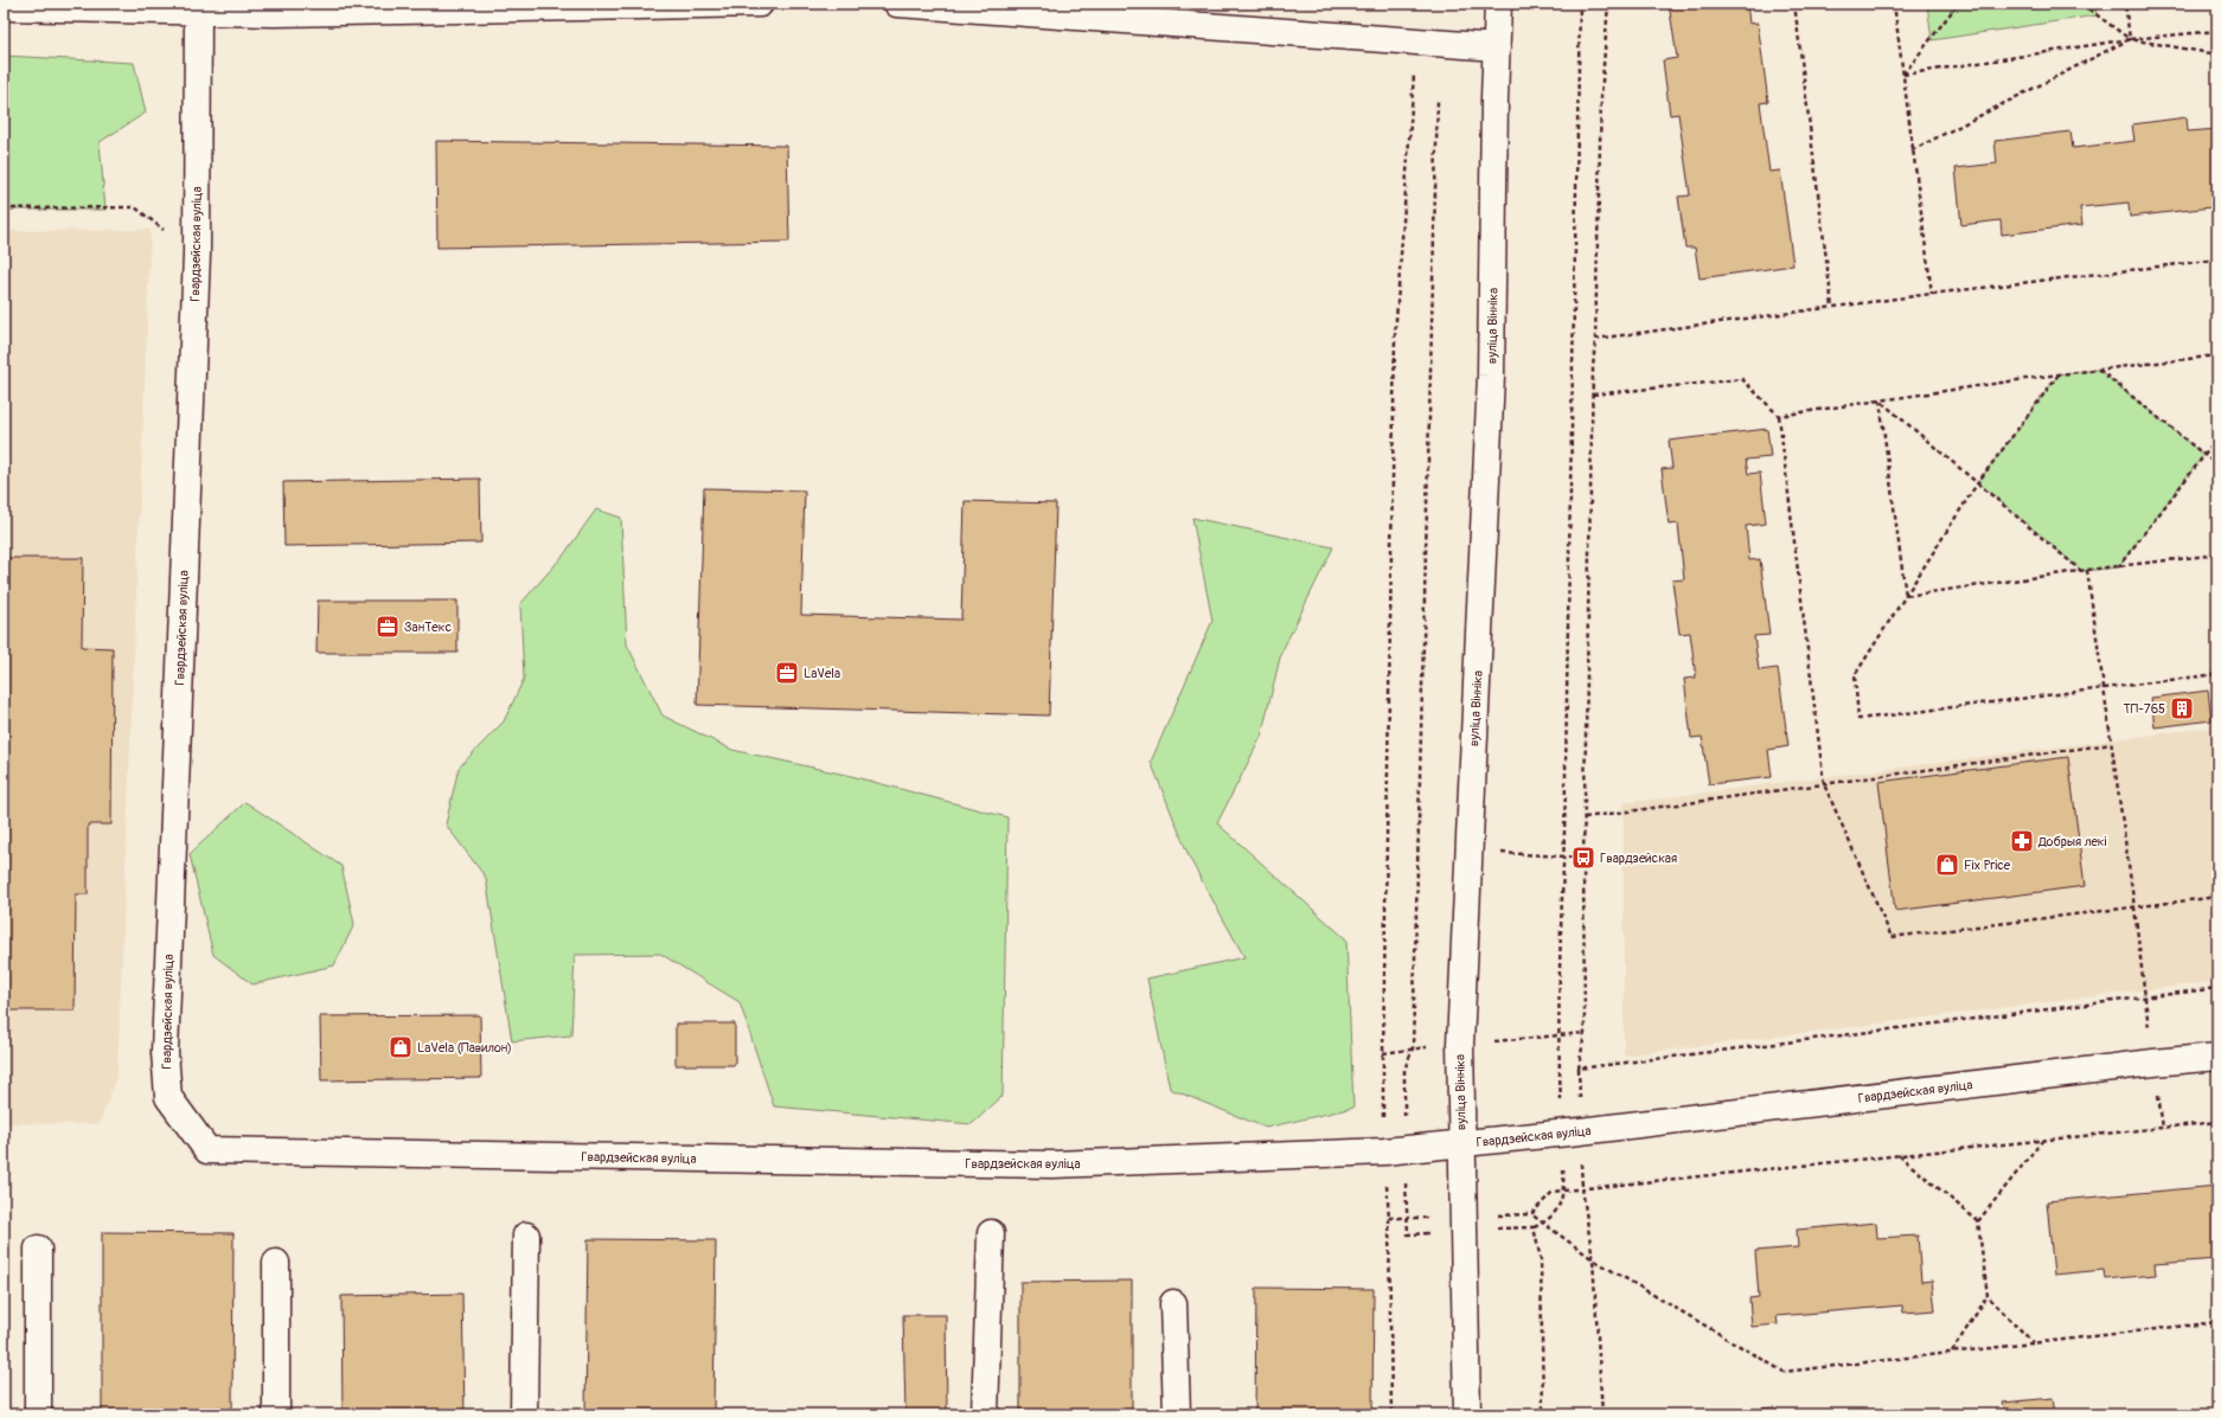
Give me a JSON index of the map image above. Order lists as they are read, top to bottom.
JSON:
{
  "streets": {
    "street": ["Гвардзейская вуліца", "вуліца Вінніка"]
  },
  "crossings": [
    ["Гвардзейская вуліца", "вуліца Вінніка"]
  ],
  "places": {
    "office": ["ЗанТекс", "LaVela"],
    "building": ["ТП-765"],
    "pharmacy": ["Добрыя лекі"],
    "bus stop": ["Гвардзейская"],
    "shop": ["Fix Price", "LaVela (Павилон)"]
  }
}
